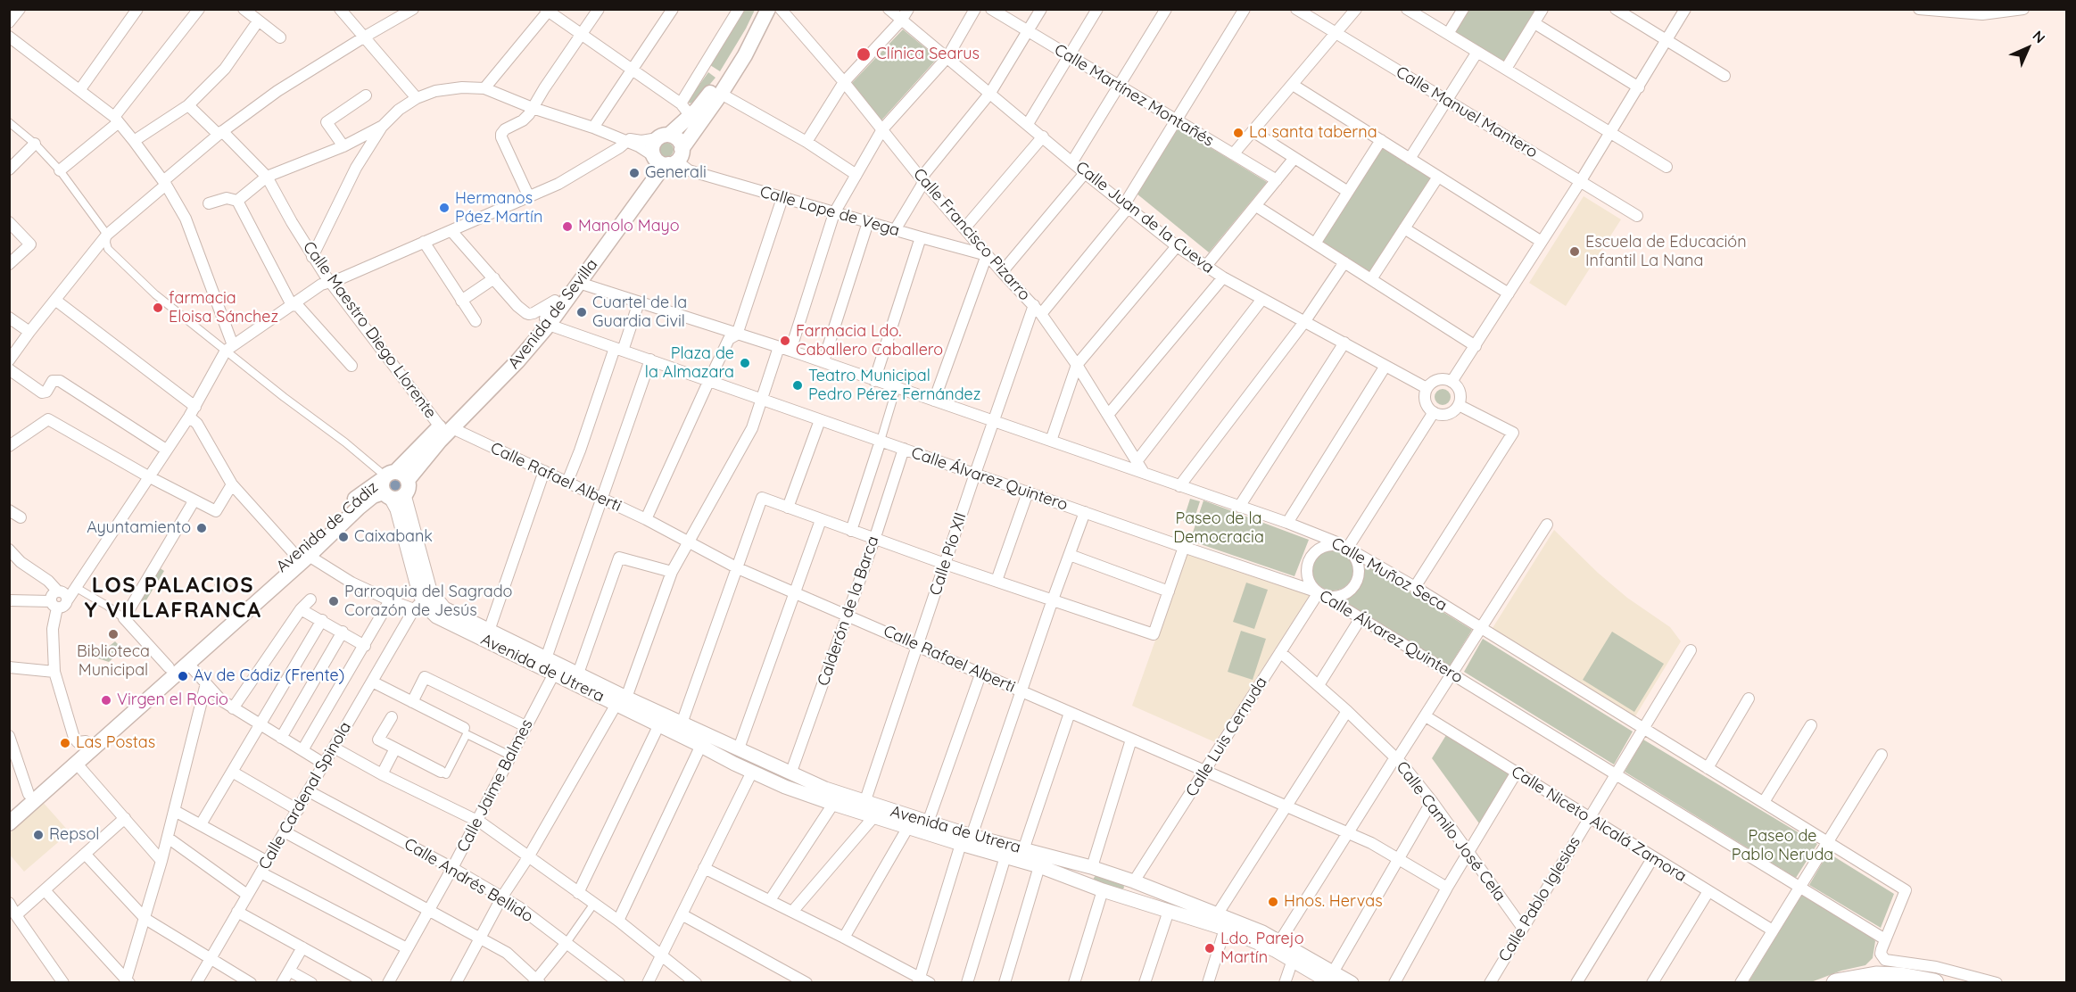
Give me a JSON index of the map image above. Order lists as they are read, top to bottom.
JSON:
{
  "streets": {
    "main road": ["Avenida de Sevilla", "Avenida de Cádiz"],
    "street": [
      "Calle Martínez Montañés",
      "Calle Manuel Mantero",
      "Calle Lope de Vega",
      "Calle Juan de la Cueva",
      "Calle Francisco Pizarro",
      "Calle Maestro Diego Llorente",
      "Calle Rafael Alberti",
      "Calle Álvarez Quintero",
      "Calle Pío XII",
      "Calle Muñoz Seca",
      "Calderón de la Barca",
      "Avenida de Utrera",
      "Calle Luis Cernuda",
      "Calle Jaime Balmes",
      "Calle Cardenal Spinola",
      "Calle Niceto Alcalá Zamora",
      "Calle Camilo José Cela",
      "Calle Andrés Bellido",
      "Calle Pablo Iglesias"
    ]
  },
  "crossings": [
    ["Calle Martínez Montañés", "Calle Pío XII"],
    ["Calle Lope de Vega", "Calle Francisco Pizarro"],
    ["Calle Lope de Vega", "Avenida de Sevilla"],
    ["Calle Juan de la Cueva", "Calle Pío XII"],
    ["Calle Francisco Pizarro", "Calle Pío XII"],
    ["Calle Francisco Pizarro", "Calle Muñoz Seca"],
    ["Avenida de Sevilla", "Calle Maestro Diego Llorente"],
    ["Avenida de Sevilla", "Calle Rafael Alberti"],
    ["Avenida de Sevilla", "Calle Álvarez Quintero"],
    ["Avenida de Sevilla", "Avenida de Cádiz"],
    ["Avenida de Sevilla", "Calle Muñoz Seca"],
    ["Avenida de Sevilla", "Avenida de Utrera"],
    ["Calle Maestro Diego Llorente", "Calle Rafael Alberti"],
    ["Calle Rafael Alberti", "Calle Pío XII"],
    ["Calle Rafael Alberti", "Calderón de la Barca"],
    ["Calle Rafael Alberti", "Calle Luis Cernuda"],
    ["Calle Álvarez Quintero", "Calle Pío XII"],
    ["Calle Álvarez Quintero", "Calle Muñoz Seca"],
    ["Calle Álvarez Quintero", "Calderón de la Barca"],
    ["Calle Álvarez Quintero", "Calle Luis Cernuda"],
    ["Calle Álvarez Quintero", "Calle Pablo Iglesias"],
    ["Avenida de Cádiz", "Avenida de Utrera"],
    ["Calle Pío XII", "Calle Muñoz Seca"],
    ["Calle Pío XII", "Avenida de Utrera"],
    ["Calle Muñoz Seca", "Calle Luis Cernuda"],
    ["Calle Muñoz Seca", "Calle Pablo Iglesias"],
    ["Calderón de la Barca", "Avenida de Utrera"],
    ["Avenida de Utrera", "Calle Luis Cernuda"],
    ["Avenida de Utrera", "Calle Jaime Balmes"],
    ["Avenida de Utrera", "Calle Cardenal Spinola"],
    ["Calle Luis Cernuda", "Calle Camilo José Cela"],
    ["Calle Jaime Balmes", "Calle Andrés Bellido"],
    ["Calle Cardenal Spinola", "Calle Andrés Bellido"],
    ["Calle Niceto Alcalá Zamora", "Calle Pablo Iglesias"],
    ["Calle Camilo José Cela", "Calle Pablo Iglesias"]
  ],
  "districts": ["LOS PALACIOS Y VILLAFRANCA"],
  "parks": ["Paseo de la Democracia", "Paseo de Pablo Neruda"],
  "places": [
    "Clínica Searus",
    "La santa taberna",
    "Generali",
    "Hermanos Páez Martín",
    "Manolo Mayo",
    "Escuela de Educación Infantil La Nana",
    "farmacia Eloisa Sánchez",
    "Cuartel de la Guardia Civil",
    "Farmacia Ldo. Caballero Caballero",
    "Plaza de la Almazara",
    "Teatro Municipal Pedro Pérez Fernández",
    "Ayuntamiento",
    "Caixabank",
    "Parroquia del Sagrado Corazón de Jesús",
    "Biblioteca Municipal",
    "Av de Cádiz (Frente)",
    "Virgen el Rocio",
    "Las Postas",
    "Repsol",
    "Hnos. Hervas",
    "Ldo. Parejo Martín"
  ],
  "north": "top right"
}
